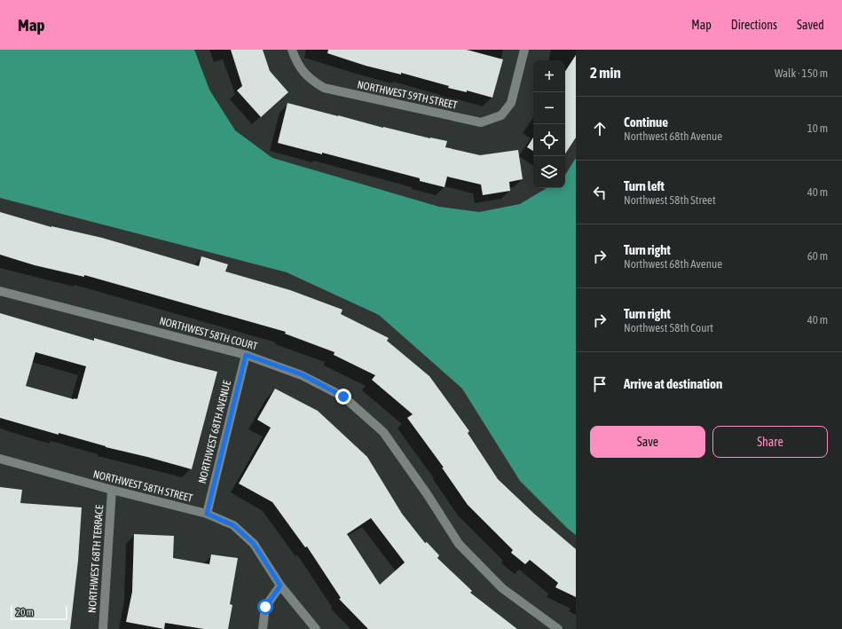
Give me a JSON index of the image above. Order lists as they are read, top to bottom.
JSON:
{
  "streets": {
    "street": [
      "NORTHWEST 59TH STREET",
      "NORTHWEST 58TH COURT",
      "NORTHWEST 68TH AVENUE",
      "NORTHWEST 58TH STREET",
      "NORTHWEST 68TH TERRACE"
    ]
  },
  "crossings": [
    ["NORTHWEST 58TH COURT", "NORTHWEST 68TH AVENUE"],
    ["NORTHWEST 68TH AVENUE", "NORTHWEST 58TH STREET"],
    ["NORTHWEST 58TH STREET", "NORTHWEST 68TH TERRACE"]
  ],
  "scale_bar": "20 m",
  "page": {
    "header": "Map",
    "nav": ["Map", "Directions", "Saved"],
    "heading": ["2 min", "Walk · 150 m"],
    "map_buttons": ["+", "−"],
    "list": [
      ["Continue", "Northwest 68th Avenue", "10 m"],
      ["Turn left", "Northwest 58th Street", "40 m"],
      ["Turn right", "Northwest 68th Avenue", "60 m"],
      ["Turn right", "Northwest 58th Court", "40 m"],
      "Arrive at destination"
    ],
    "buttons": ["Save", "Share"],
    "scale": "20 m"
  }
}
